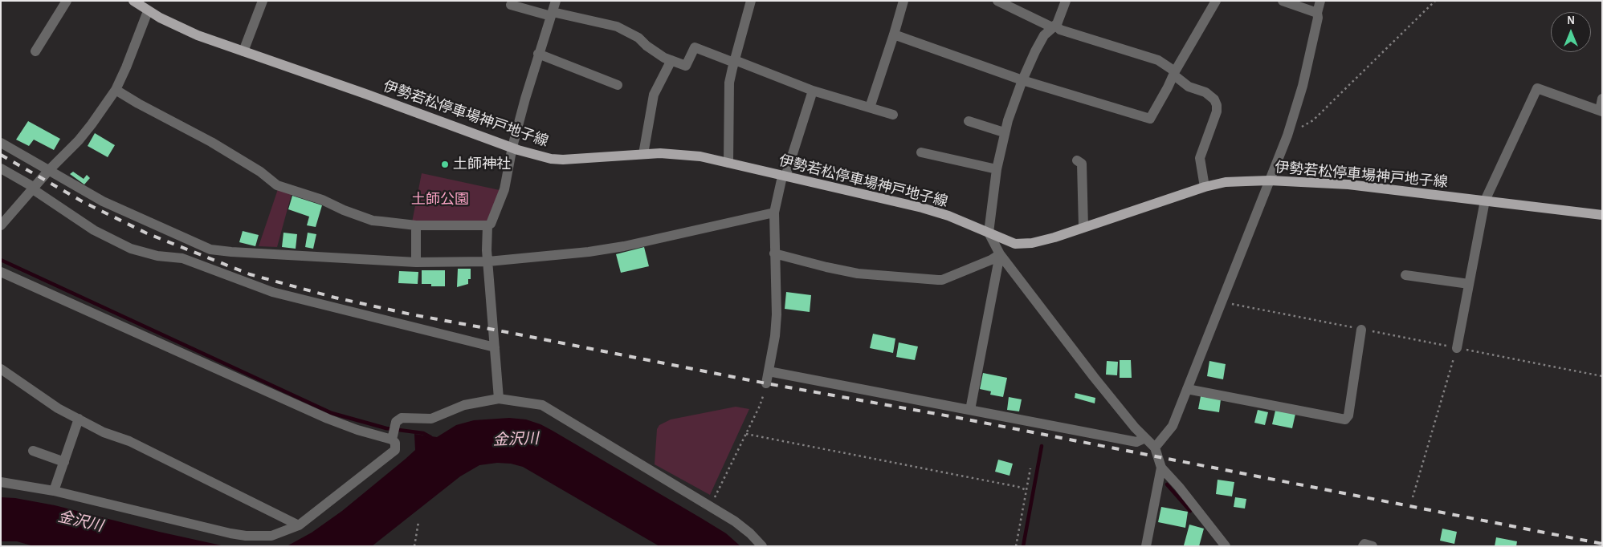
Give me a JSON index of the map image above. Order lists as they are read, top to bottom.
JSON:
{
  "streets": {
    "main road": ["伊勢若松停車場神戸地子線"]
  },
  "water": ["金沢川"],
  "parks": ["土師公園"],
  "places": ["土師神社"],
  "north": "top"
}
